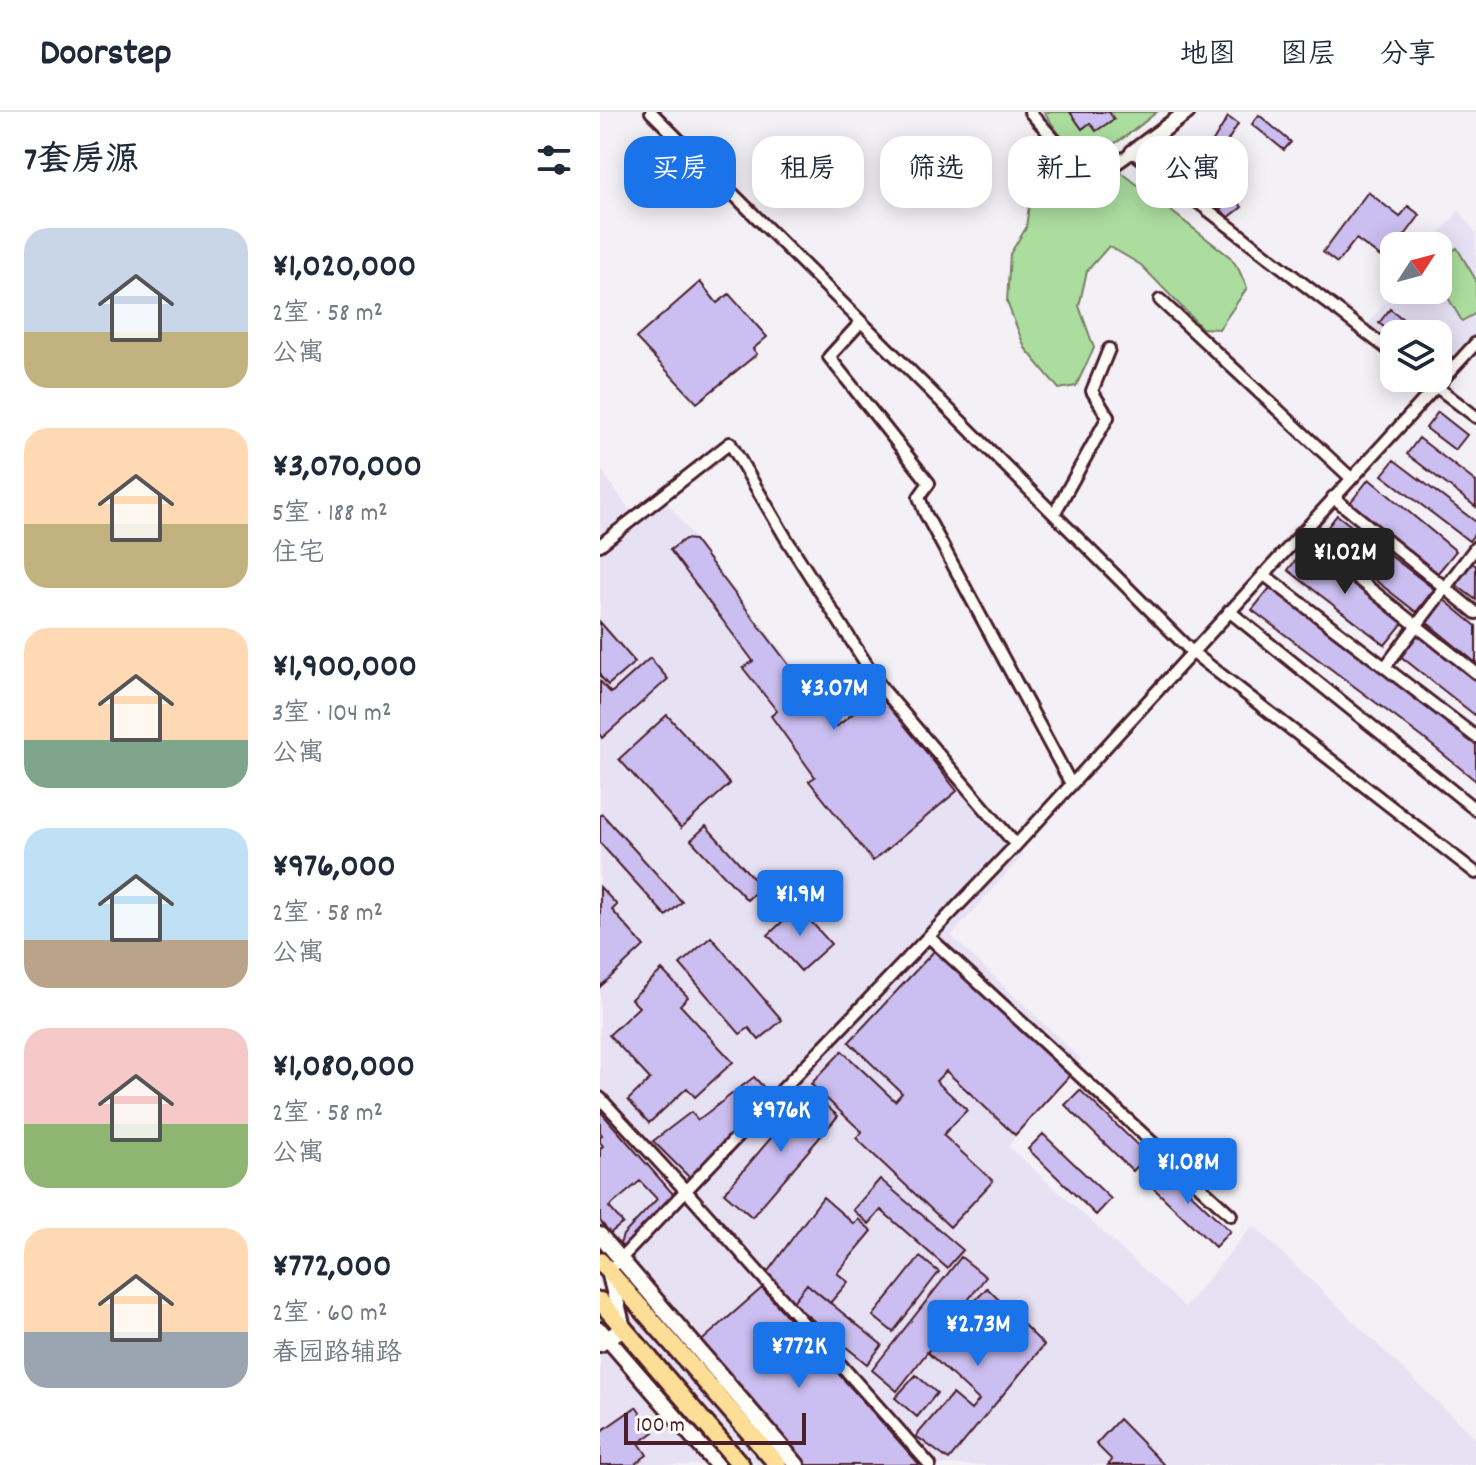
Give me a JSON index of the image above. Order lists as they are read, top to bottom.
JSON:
{
  "scale_bar": "100 m",
  "north": "top right",
  "page": {
    "header": "Doorstep",
    "nav": ["地图", "图层", "分享"],
    "heading": "7套房源",
    "chip": [
      "买房",
      "租房",
      "筛选",
      "新上",
      "公寓"
    ],
    "list": [
      {
        "name": "¥1,020,000",
        "note": "2室 · 58 m² · 公寓"
      },
      {
        "name": "¥3,070,000",
        "note": "5室 · 188 m² · 住宅"
      },
      {
        "name": "¥1,900,000",
        "note": "3室 · 104 m² · 公寓"
      },
      {
        "name": "¥976,000",
        "note": "2室 · 58 m² · 公寓"
      },
      {
        "name": "¥1,080,000",
        "note": "2室 · 58 m² · 公寓"
      },
      {
        "name": "¥772,000",
        "note": "2室 · 60 m² · 春园路辅路"
      }
    ],
    "price": [
      "¥1.02M",
      "¥3.07M",
      "¥1.9M",
      "¥976K",
      "¥1.08M",
      "¥2.73M",
      "¥772K"
    ],
    "scale": "100 m"
  }
}
